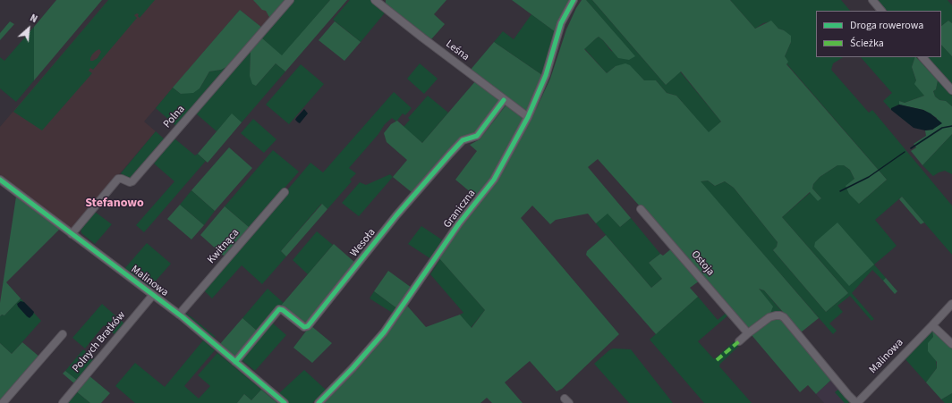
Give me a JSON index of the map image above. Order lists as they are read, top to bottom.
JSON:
{
  "streets": {
    "street": [
      "Leśna",
      "Polna",
      "Graniczna",
      "Wesoła",
      "Kwitnąca",
      "Ostoja",
      "Malinowa",
      "Polnych Bratków"
    ]
  },
  "crossings": [
    ["Leśna", "Graniczna"],
    ["Leśna", "Wesoła"],
    ["Polna", "Malinowa"],
    ["Wesoła", "Malinowa"],
    ["Kwitnąca", "Malinowa"],
    ["Malinowa", "Polnych Bratków"]
  ],
  "districts": ["Stefanowo"],
  "legend": ["Droga rowerowa", "Ścieżka"],
  "north": "top right"
}
